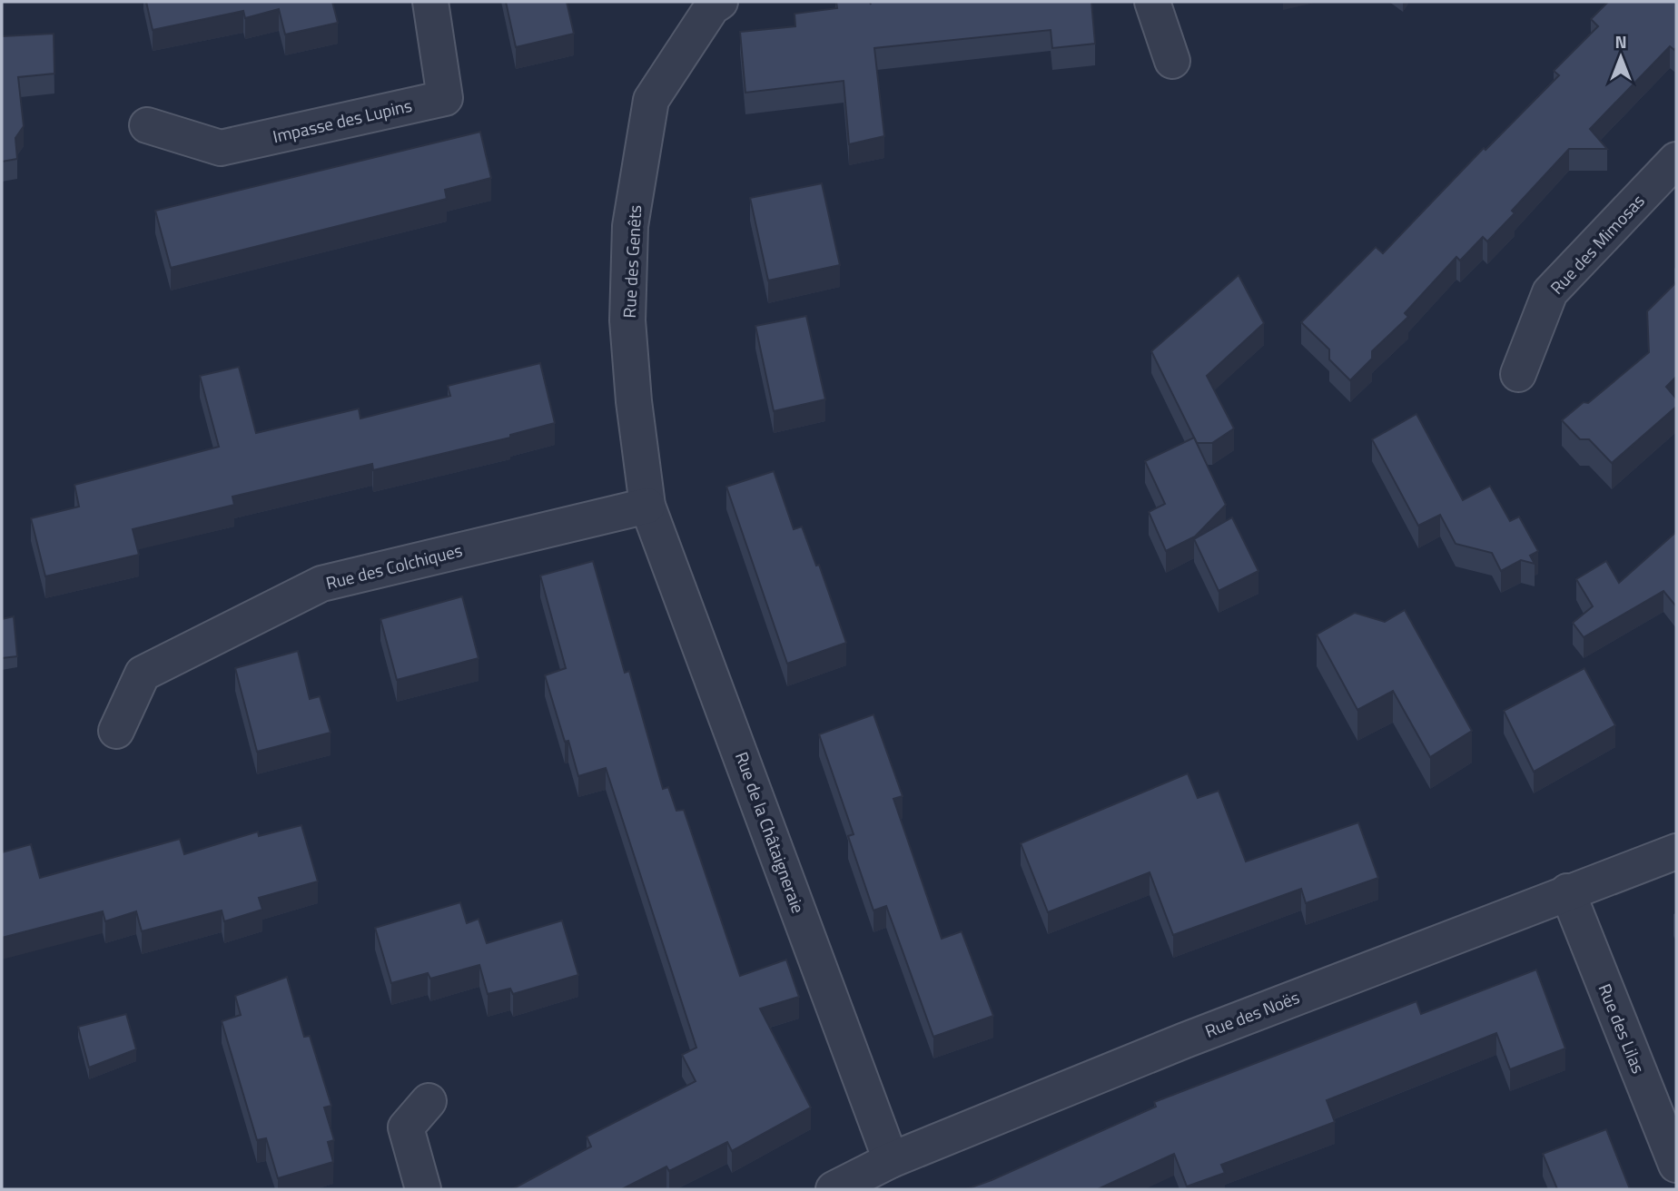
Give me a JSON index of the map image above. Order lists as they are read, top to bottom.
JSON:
{
  "streets": {
    "street": [
      "Impasse des Lupins",
      "Rue des Mimosas",
      "Rue des Genêts",
      "Rue des Colchiques",
      "Rue de la Châtaigneraie",
      "Rue des Noës",
      "Rue des Lilas"
    ]
  },
  "crossings": [
    ["Rue des Genêts", "Rue des Colchiques"],
    ["Rue des Genêts", "Rue de la Châtaigneraie"],
    ["Rue des Colchiques", "Rue de la Châtaigneraie"],
    ["Rue de la Châtaigneraie", "Rue des Noës"],
    ["Rue des Noës", "Rue des Lilas"]
  ],
  "north": "top"
}
